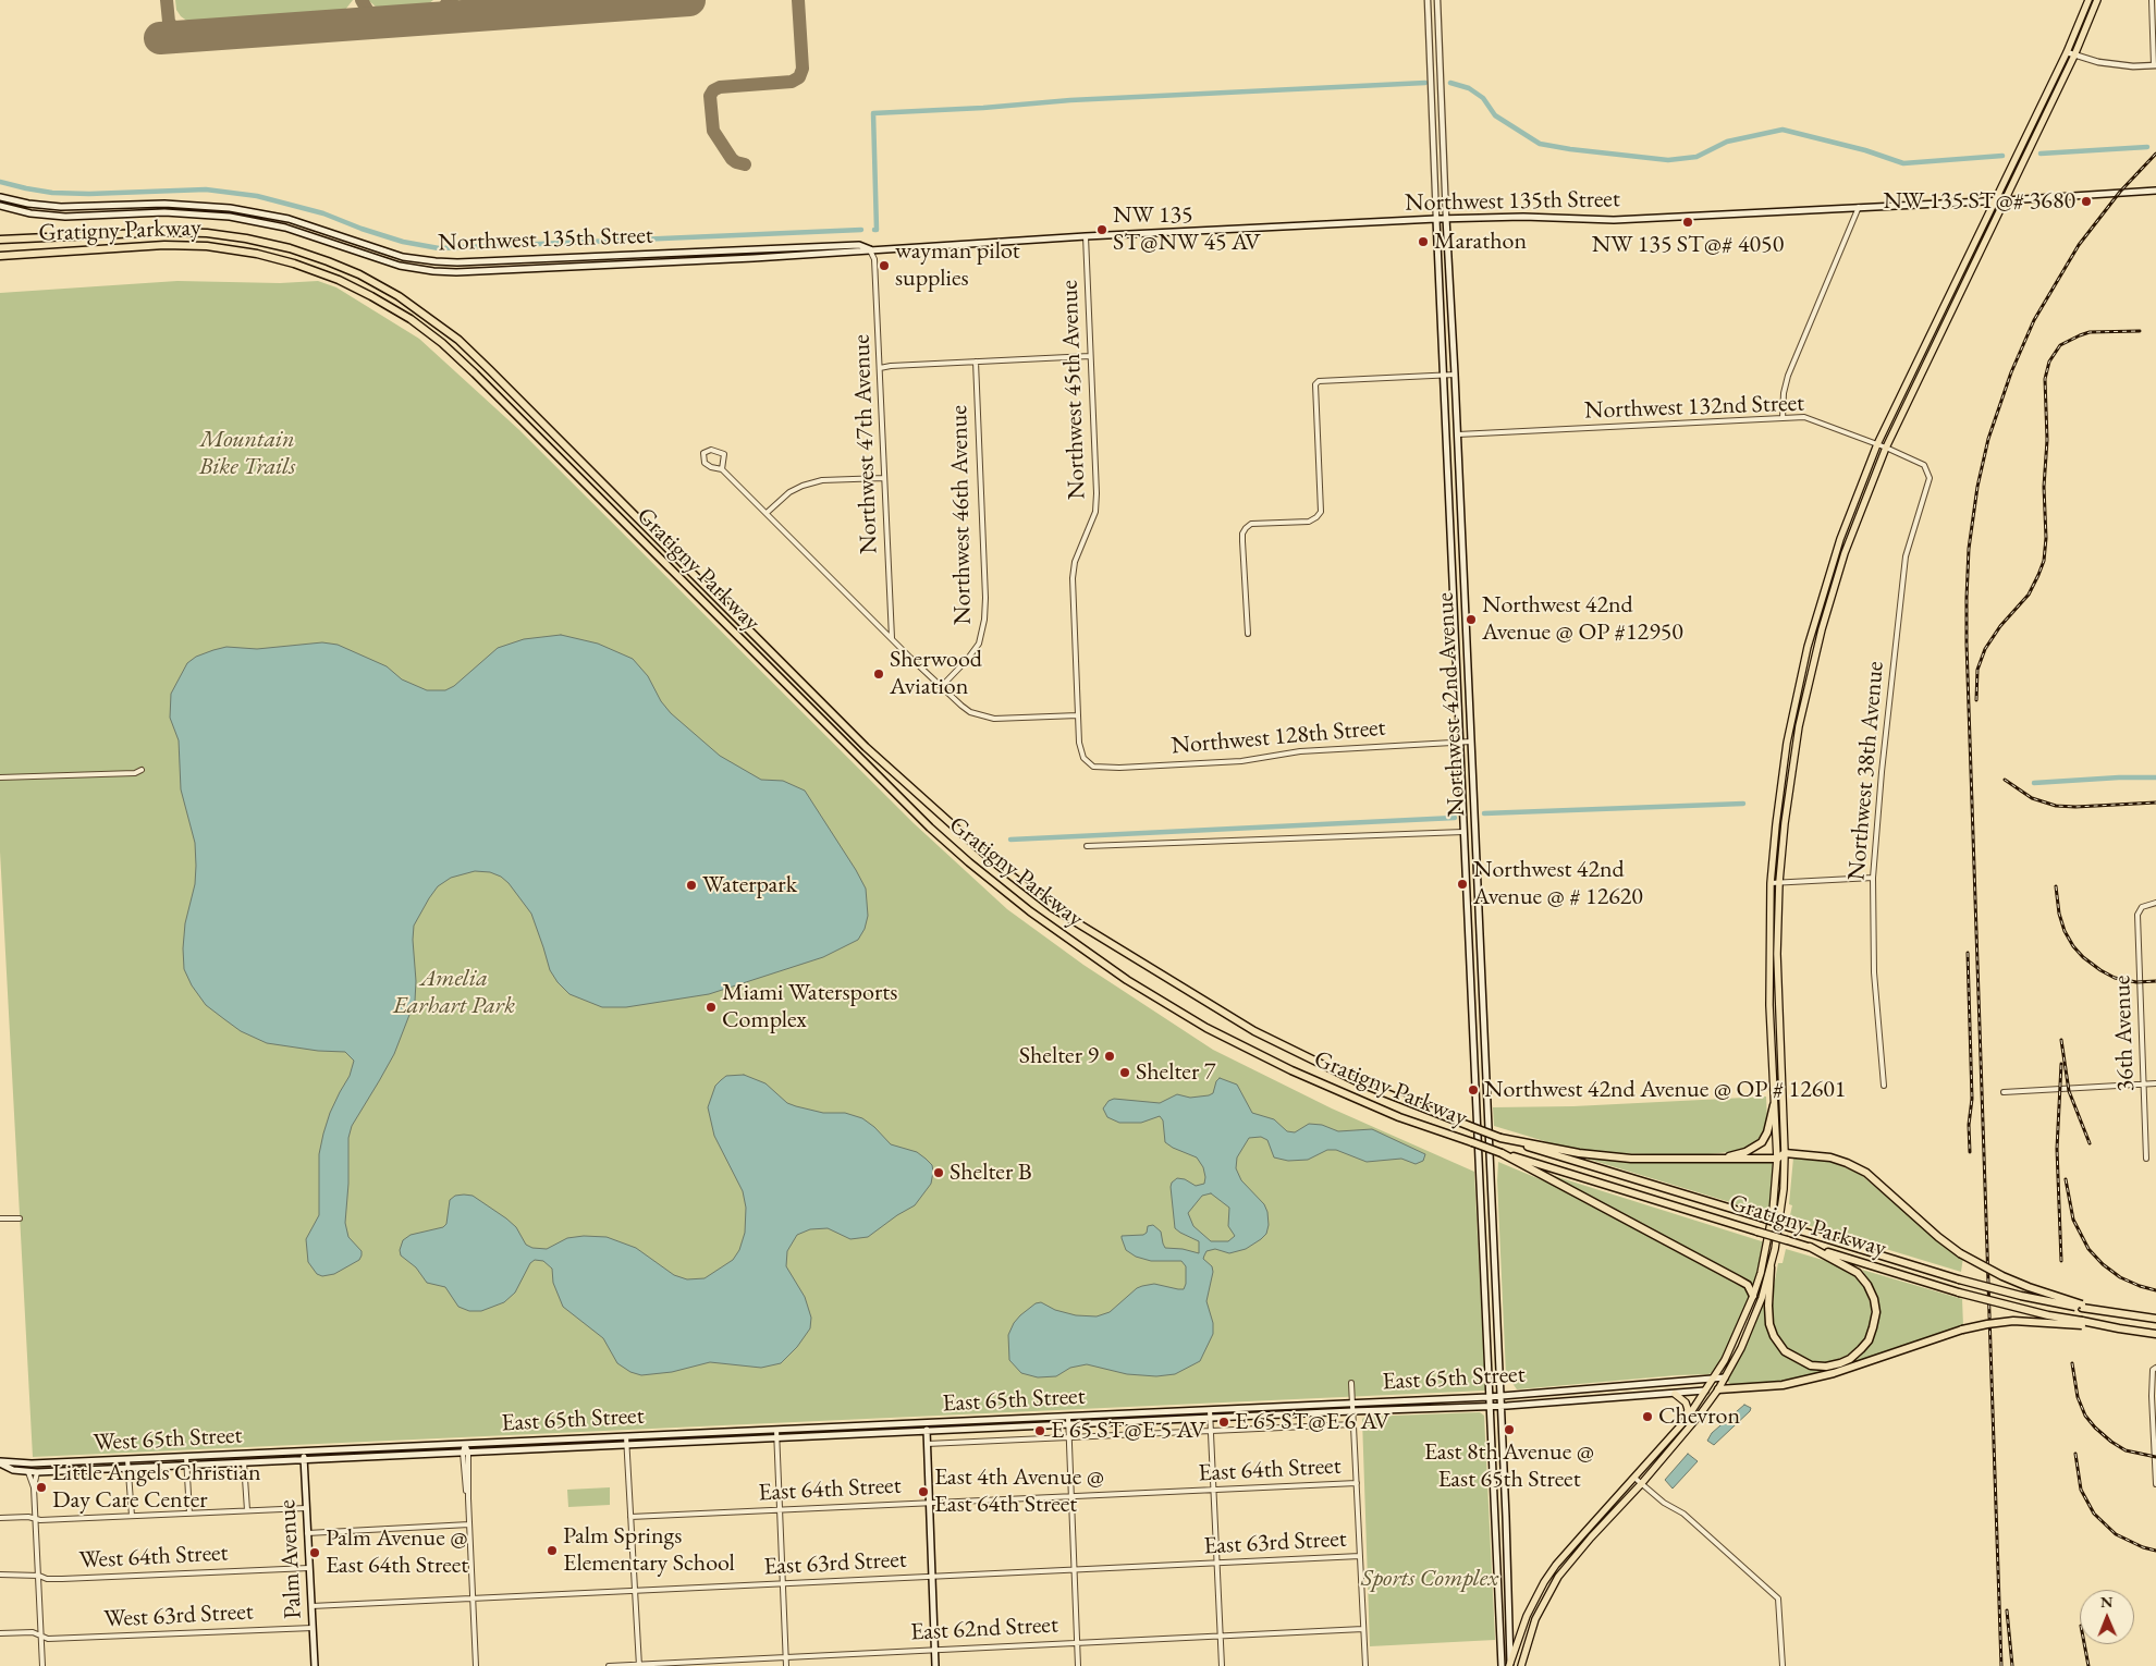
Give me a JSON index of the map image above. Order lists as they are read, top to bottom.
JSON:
{
  "streets": {
    "highway": ["Gratigny Parkway"],
    "main road": [
      "Northwest 135th Street",
      "Northwest 42nd Avenue",
      "East 65th Street",
      "West 65th Street",
      "Palm Avenue"
    ],
    "street": [
      "Northwest 45th Avenue",
      "Northwest 132nd Street",
      "Northwest 47th Avenue",
      "Northwest 46th Avenue",
      "Northwest 128th Street",
      "Northwest 38th Avenue",
      "36th Avenue",
      "East 64th Street",
      "East 63rd Street",
      "West 64th Street",
      "West 63rd Street",
      "East 62nd Street"
    ]
  },
  "crossings": [
    ["Northwest 135th Street", "Northwest 45th Avenue"],
    ["Northwest 135th Street", "Northwest 47th Avenue"],
    ["Northwest 135th Street", "Northwest 42nd Avenue"],
    ["Northwest 45th Avenue", "Northwest 128th Street"],
    ["Northwest 132nd Street", "Northwest 42nd Avenue"],
    ["Northwest 132nd Street", "Northwest 38th Avenue"],
    ["Northwest 42nd Avenue", "Northwest 128th Street"],
    ["Northwest 42nd Avenue", "East 65th Street"],
    ["East 65th Street", "West 65th Street"],
    ["East 65th Street", "Palm Avenue"],
    ["West 65th Street", "Palm Avenue"],
    ["East 63rd Street", "Palm Avenue"],
    ["West 64th Street", "Palm Avenue"],
    ["Palm Avenue", "West 63rd Street"]
  ],
  "parks": ["Mountain Bike Trails", "Amelia Earhart Park", "Sports Complex"],
  "places": [
    "NW 135 ST@# 3680",
    "NW 135 ST@# 4050",
    "NW 135 ST@NW 45 AV",
    "Marathon",
    "wayman pilot supplies",
    "Northwest 42nd Avenue @ OP #12950",
    "Sherwood Aviation",
    "Northwest 42nd Avenue @ # 12620",
    "Waterpark",
    "Miami Watersports Complex",
    "Shelter 9",
    "Shelter 7",
    "Northwest 42nd Avenue @ OP # 12601",
    "Shelter B",
    "Chevron",
    "E 65 ST@E 6 AV",
    "East 8th Avenue @ East 65th Street",
    "E 65 ST@E 5 AV",
    "Little Angels Christian Day Care Center",
    "East 4th Avenue @ East 64th Street",
    "Palm Springs Elementary School",
    "Palm Avenue @ East 64th Street"
  ],
  "north": "top"
}
